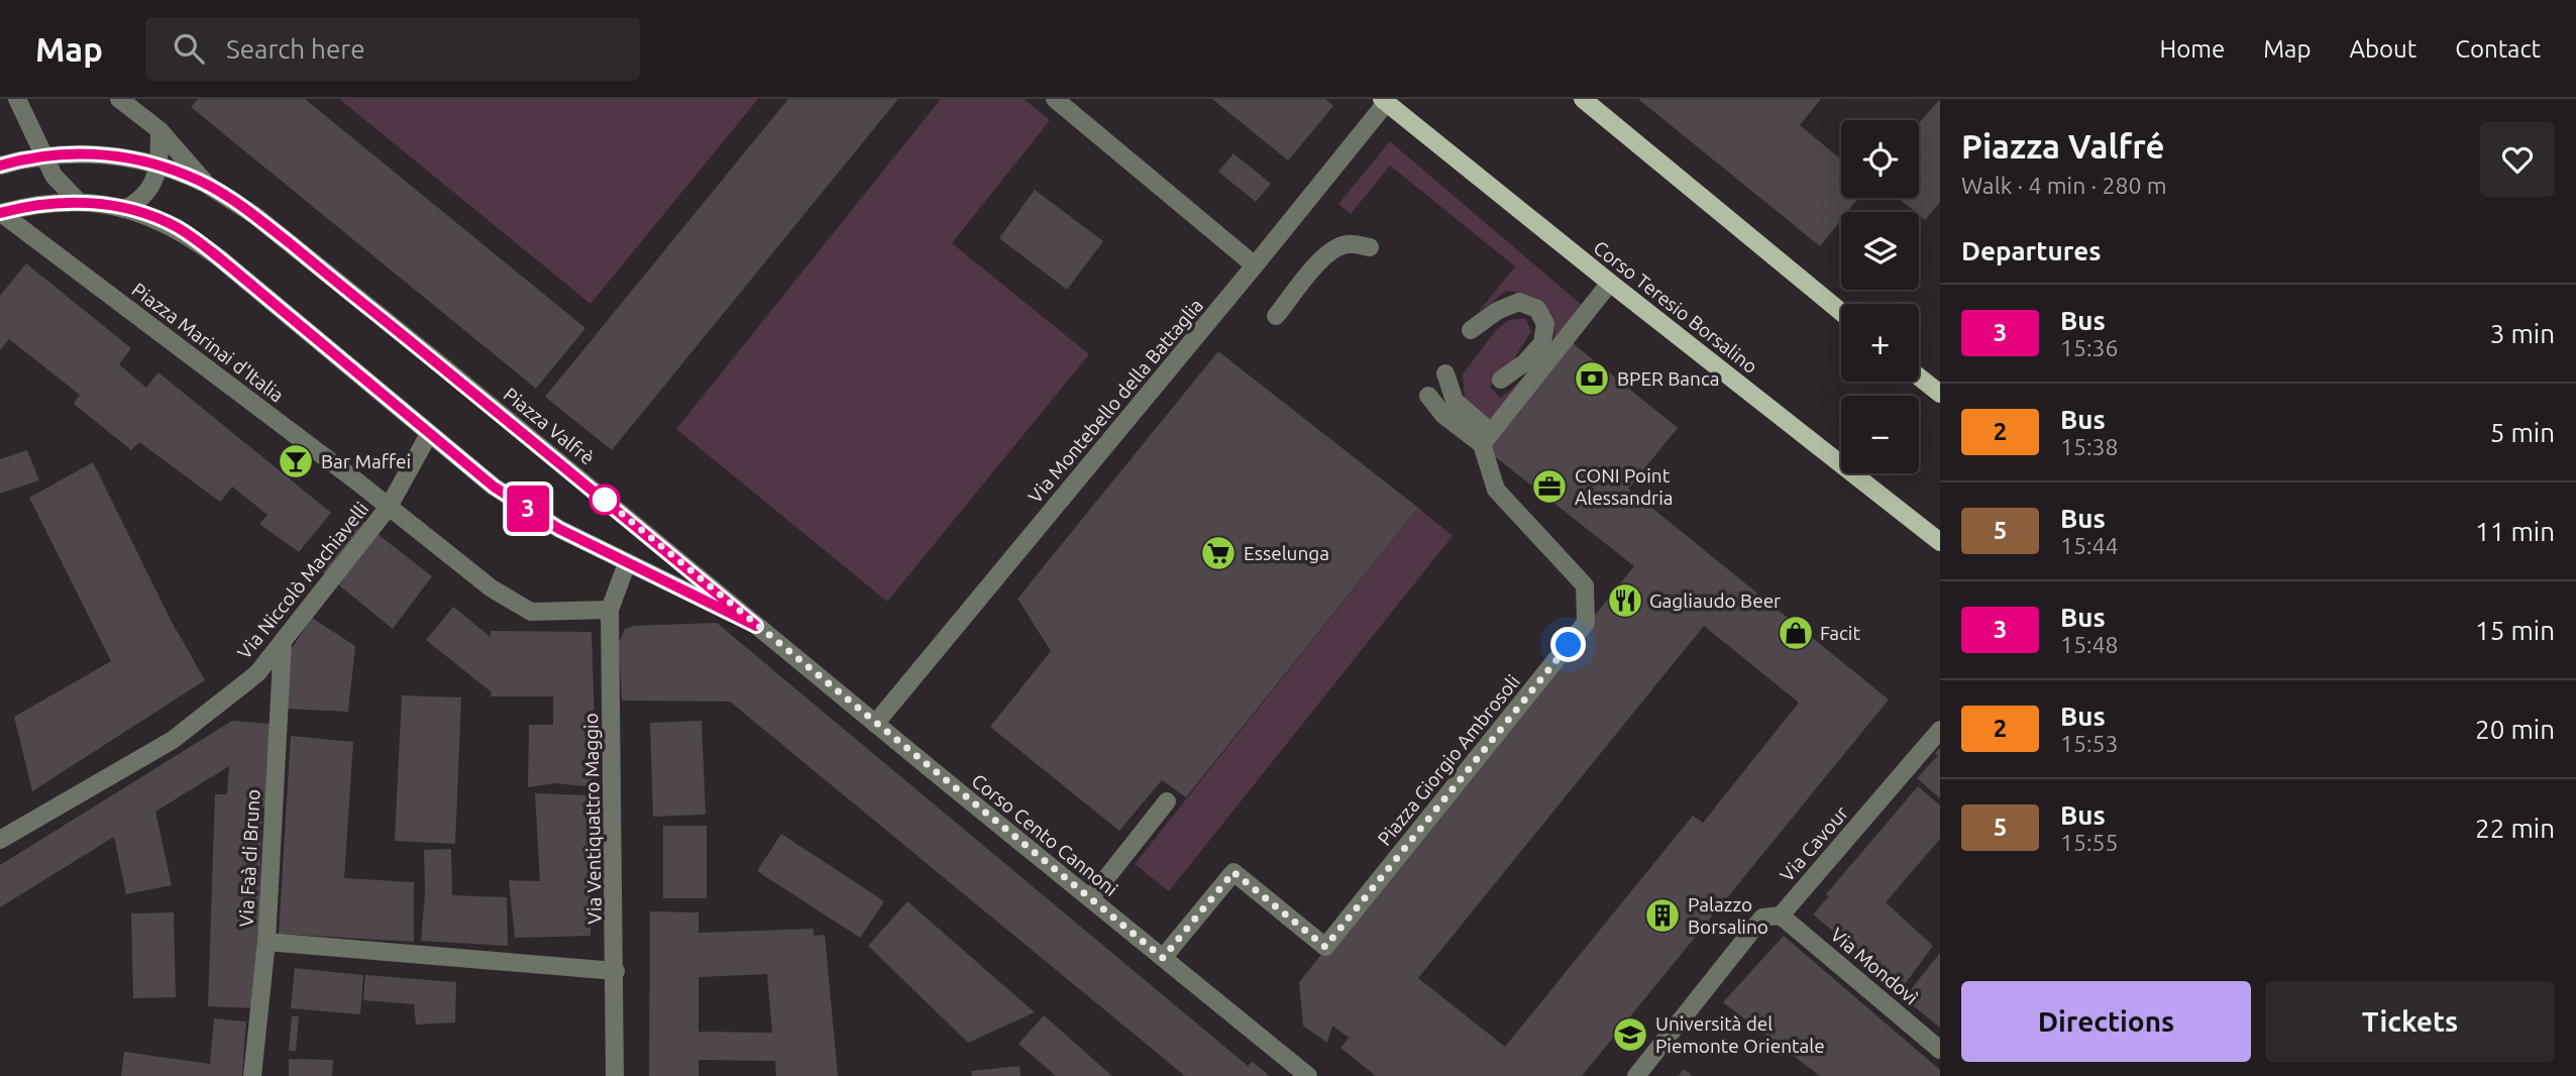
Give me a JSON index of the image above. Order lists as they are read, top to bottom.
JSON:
{
  "streets": {
    "main road": ["Corso Teresio Borsalino"],
    "street": [
      "Piazza Marinai d'Italia",
      "Via Montebello della Battaglia",
      "Piazza Valfrè",
      "Via Niccolò Machiavelli",
      "Piazza Giorgio Ambrosoli",
      "Via Ventiquattro Maggio",
      "Corso Cento Cannoni",
      "Via Cavour",
      "Via Faà di Bruno",
      "Via Mondovì"
    ]
  },
  "crossings": [
    ["Corso Teresio Borsalino", "Via Montebello della Battaglia"],
    ["Piazza Marinai d'Italia", "Via Niccolò Machiavelli"],
    ["Via Montebello della Battaglia", "Corso Cento Cannoni"],
    ["Piazza Valfrè", "Corso Cento Cannoni"],
    ["Via Niccolò Machiavelli", "Via Faà di Bruno"],
    ["Piazza Giorgio Ambrosoli", "Corso Cento Cannoni"],
    ["Via Cavour", "Via Mondovì"]
  ],
  "places": {
    "bank": ["BPER Banca"],
    "bar": ["Bar Maffei"],
    "office": ["CONI Point Alessandria"],
    "supermarket": ["Esselunga"],
    "restaurant": ["Gagliaudo Beer"],
    "shop": ["Facit"],
    "building": ["Palazzo Borsalino"],
    "school or university": ["Università del Piemonte Orientale"]
  },
  "lines": ["bus line 3"],
  "page": {
    "header": "Map",
    "search": "Search here",
    "nav": [
      "Home",
      "Map",
      "About",
      "Contact"
    ],
    "on_map": "3",
    "heading": [
      ["Piazza Valfré", "Walk · 4 min · 280 m"],
      "Departures"
    ],
    "map_buttons": ["+", "−"],
    "list": [
      {
        "mark": "3",
        "name": "Bus",
        "note": "15:36",
        "value": "3 min"
      },
      {
        "mark": "2",
        "name": "Bus",
        "note": "15:38",
        "value": "5 min"
      },
      {
        "mark": "5",
        "name": "Bus",
        "note": "15:44",
        "value": "11 min"
      },
      {
        "mark": "3",
        "name": "Bus",
        "note": "15:48",
        "value": "15 min"
      },
      {
        "mark": "2",
        "name": "Bus",
        "note": "15:53",
        "value": "20 min"
      },
      {
        "mark": "5",
        "name": "Bus",
        "note": "15:55",
        "value": "22 min"
      }
    ],
    "buttons": ["Directions", "Tickets"]
  }
}
